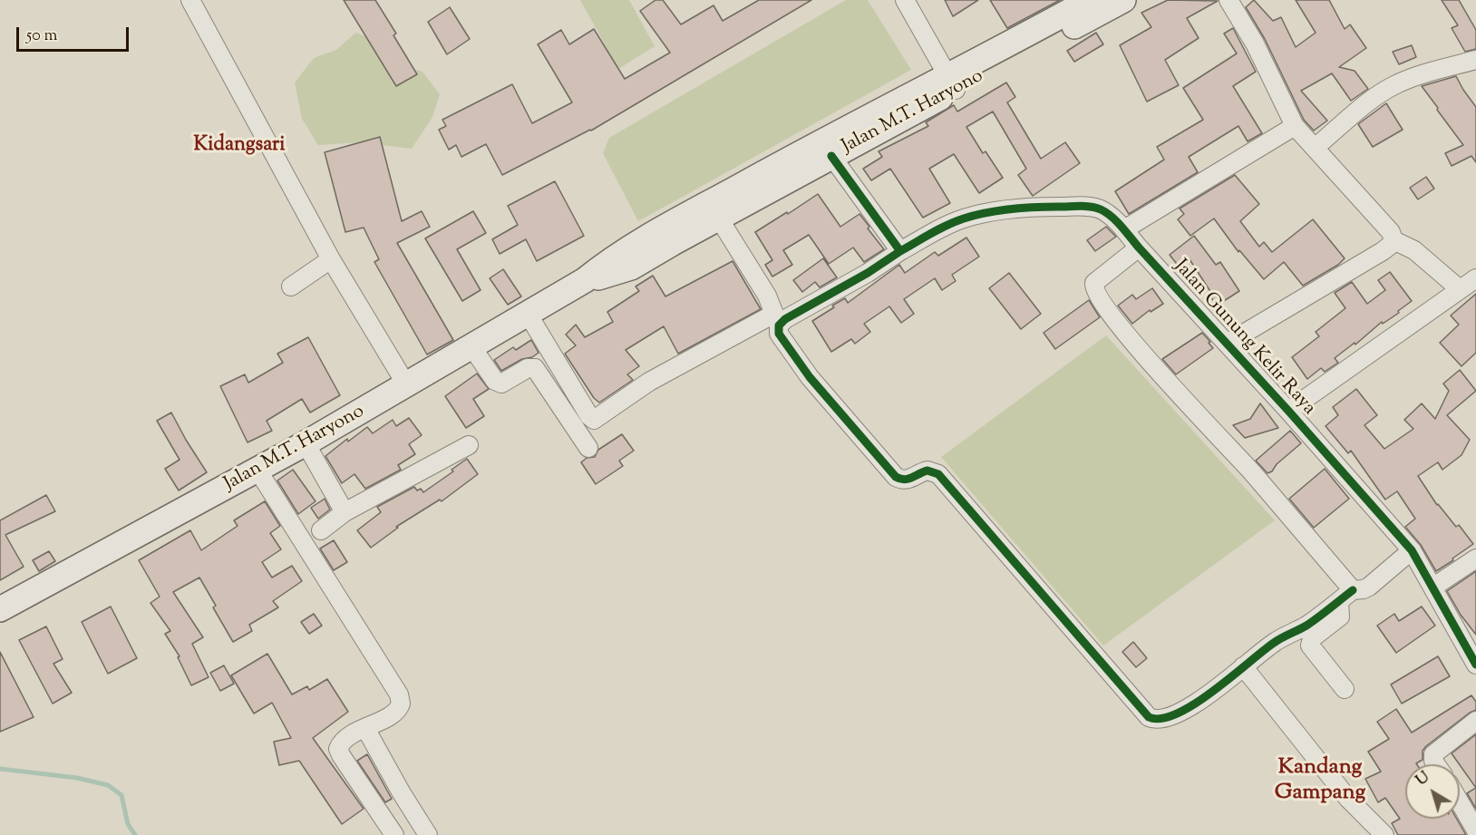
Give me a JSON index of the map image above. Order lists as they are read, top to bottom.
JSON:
{
  "streets": {
    "main road": ["Jalan M.T. Haryono"],
    "street": ["Jalan Gunung Kelir Raya"]
  },
  "crossings": [
    ["Jalan M.T. Haryono", "Jalan Gunung Kelir Raya"]
  ],
  "districts": ["Kidangsari", "Kandang Gampang"],
  "scale_bar": "50 m",
  "north": "top left"
}
